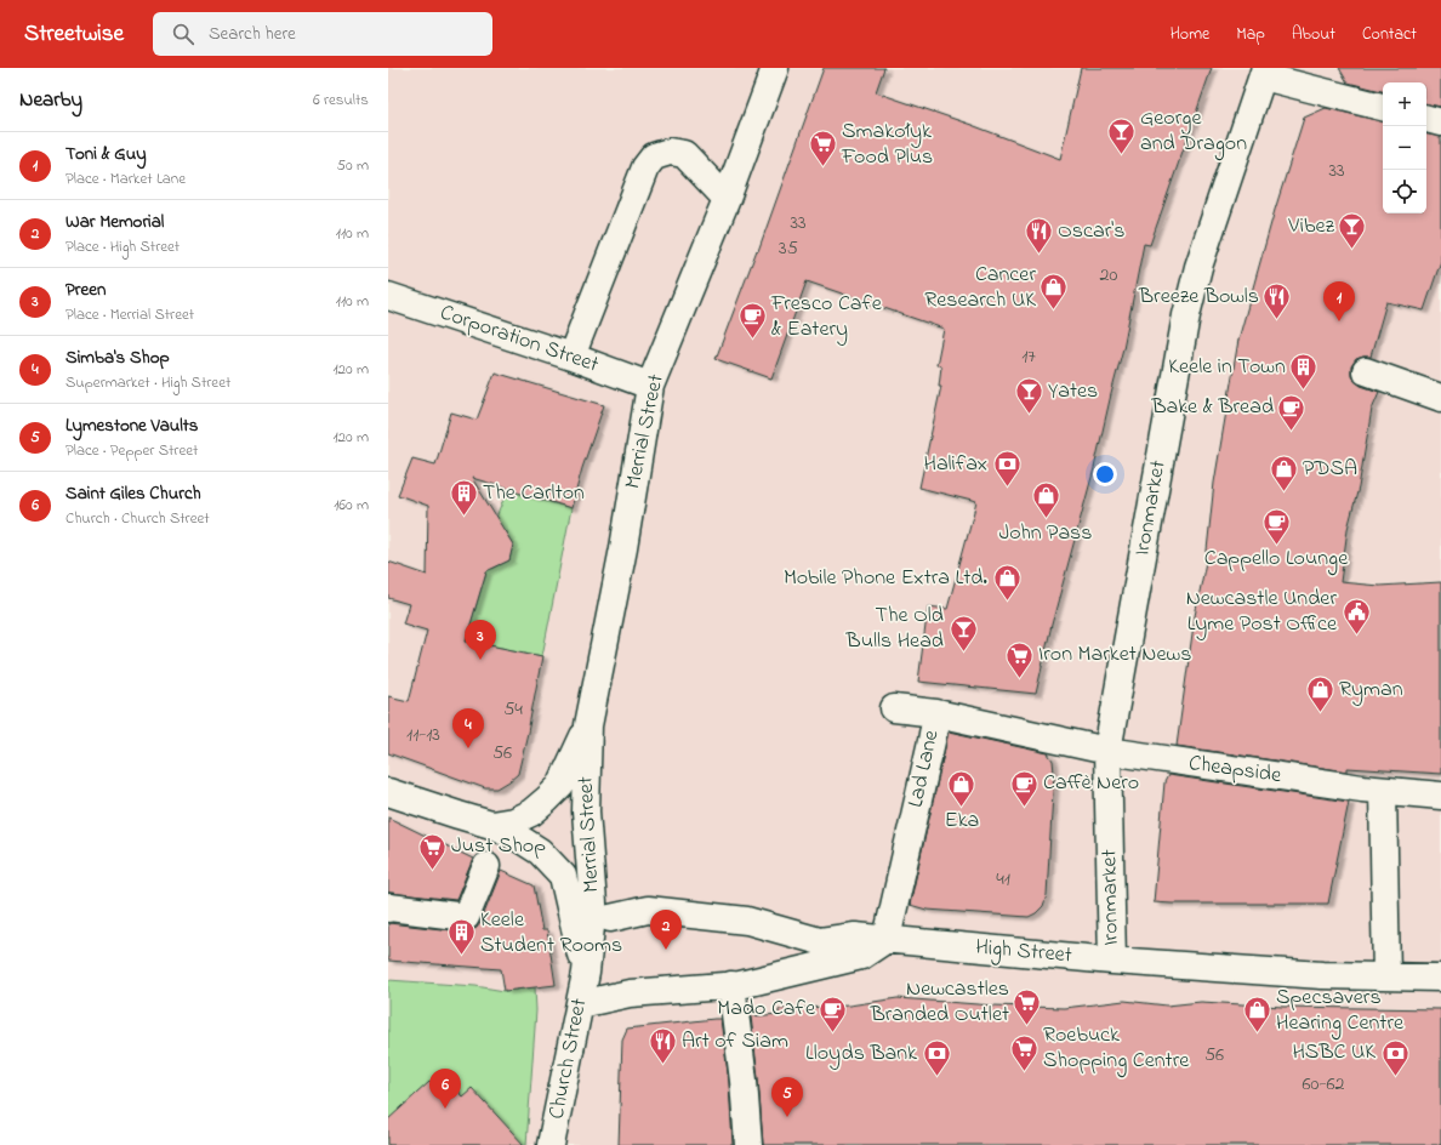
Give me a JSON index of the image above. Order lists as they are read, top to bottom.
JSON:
{
  "streets": {
    "street": [
      "Corporation Street",
      "Merrial Street",
      "Ironmarket",
      "Lad Lane",
      "Cheapside",
      "High Street",
      "Church Street"
    ]
  },
  "crossings": [
    ["Corporation Street", "Merrial Street"],
    ["Merrial Street", "Church Street"],
    ["Ironmarket", "Lad Lane"],
    ["Ironmarket", "Cheapside"],
    ["Ironmarket", "High Street"],
    ["Lad Lane", "Cheapside"],
    ["Lad Lane", "High Street"]
  ],
  "places": {
    "bar": [
      "George and Dragon",
      "Vibez",
      "Yates",
      "The Old Bulls Head"
    ],
    "supermarket": [
      "Smakołyk Food Plus",
      "Iron Market News",
      "Just Shop",
      "Newcastles Branded Outlet",
      "Roebuck Shopping Centre"
    ],
    "restaurant": ["Oscar's", "Breeze Bowls", "Art of Siam"],
    "shop": [
      "Cancer Research UK",
      "PDSA",
      "John Pass",
      "Mobile Phone Extra Ltd.",
      "Ryman",
      "Eka",
      "Specsavers Hearing Centre"
    ],
    "cafe": [
      "Fresco Cafe & Eatery",
      "Bake & Bread",
      "Cappello Lounge",
      "Caffè Nero",
      "Mado Cafe"
    ],
    "building": ["Keele in Town", "The Carlton", "Keele Student Rooms"],
    "bank": ["Halifax", "HSBC UK", "Lloyds Bank"],
    "public building": ["Newcastle Under Lyme Post Office"]
  },
  "house_numbers": [
    "33",
    "33",
    "35",
    "20",
    "17",
    "54",
    "11-13",
    "56",
    "41",
    "56",
    "60-62"
  ],
  "page": {
    "header": "Streetwise",
    "search": "Search here",
    "nav": [
      "Home",
      "Map",
      "About",
      "Contact"
    ],
    "heading": ["Nearby", "6 results"],
    "map_buttons": ["+", "−"],
    "list": [
      {
        "mark": "1",
        "name": "Toni & Guy",
        "note": "Place · Market Lane",
        "value": "50 m"
      },
      {
        "mark": "2",
        "name": "War Memorial",
        "note": "Place · High Street",
        "value": "110 m"
      },
      {
        "mark": "3",
        "name": "Preen",
        "note": "Place · Merrial Street",
        "value": "110 m"
      },
      {
        "mark": "4",
        "name": "Simba's Shop",
        "note": "Supermarket · High Street",
        "value": "120 m"
      },
      {
        "mark": "5",
        "name": "Lymestone Vaults",
        "note": "Place · Pepper Street",
        "value": "120 m"
      },
      {
        "mark": "6",
        "name": "Saint Giles Church",
        "note": "Church · Church Street",
        "value": "160 m"
      }
    ],
    "pins": [
      "1",
      "3",
      "4",
      "2",
      "6",
      "5"
    ]
  }
}
